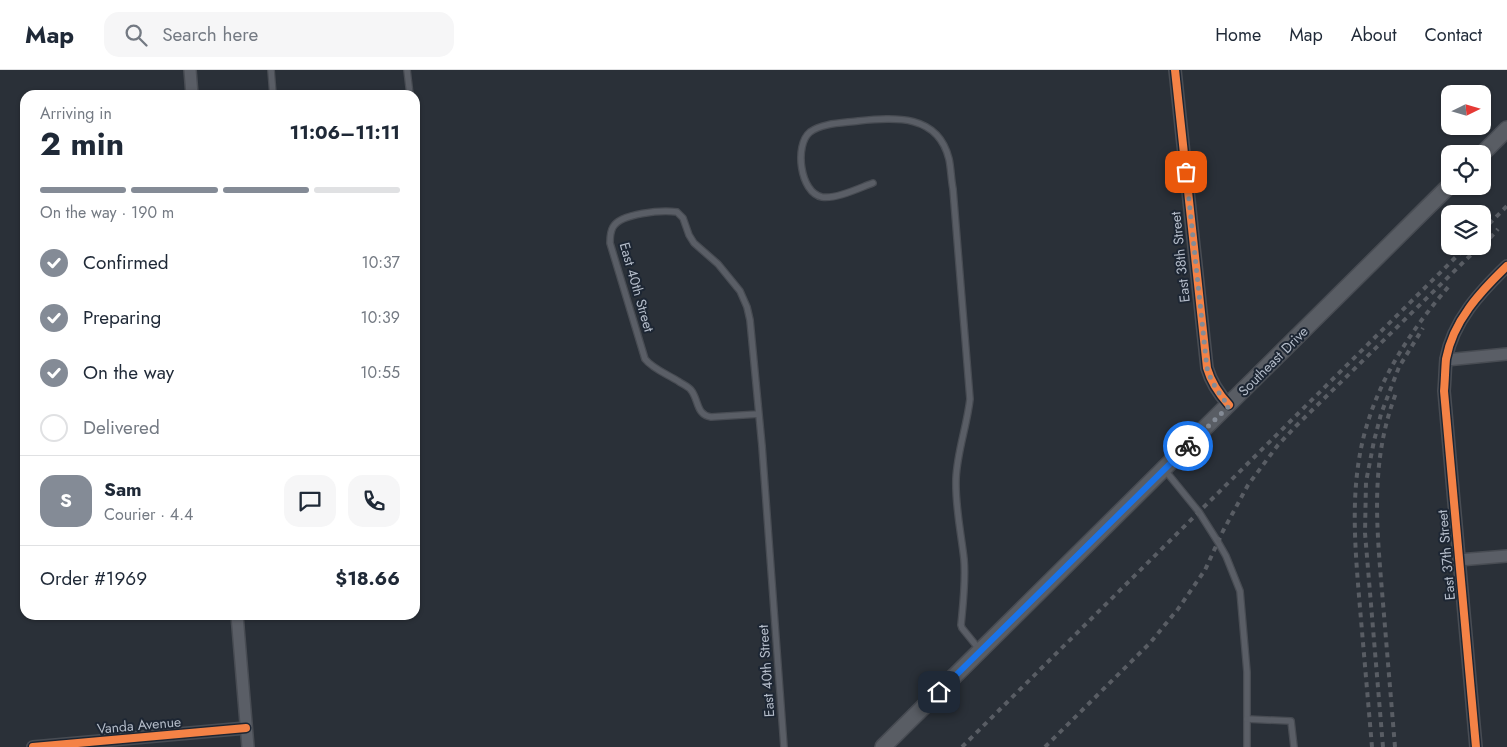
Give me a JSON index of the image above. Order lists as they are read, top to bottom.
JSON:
{
  "streets": {
    "main road": ["Southeast Drive"],
    "street": ["East 38th Street", "East 37th Street", "Vanda Avenue"],
    "lane": ["East 40th Street"]
  },
  "crossings": [
    ["East 38th Street", "Southeast Drive"]
  ],
  "north": "right",
  "page": {
    "header": "Map",
    "search": "Search here",
    "nav": [
      "Home",
      "Map",
      "About",
      "Contact"
    ],
    "heading": ["2 min", "Arriving in", "11:06–11:11"],
    "panel": [
      "Sam",
      "Courier · 4.4",
      "Order #1969",
      "$18.66"
    ],
    "bar": "On the way · 190 m",
    "list": [
      ["Confirmed", "10:37"],
      ["Preparing", "10:39"],
      ["On the way", "10:55"],
      "Delivered"
    ],
    "round": "S"
  }
}
